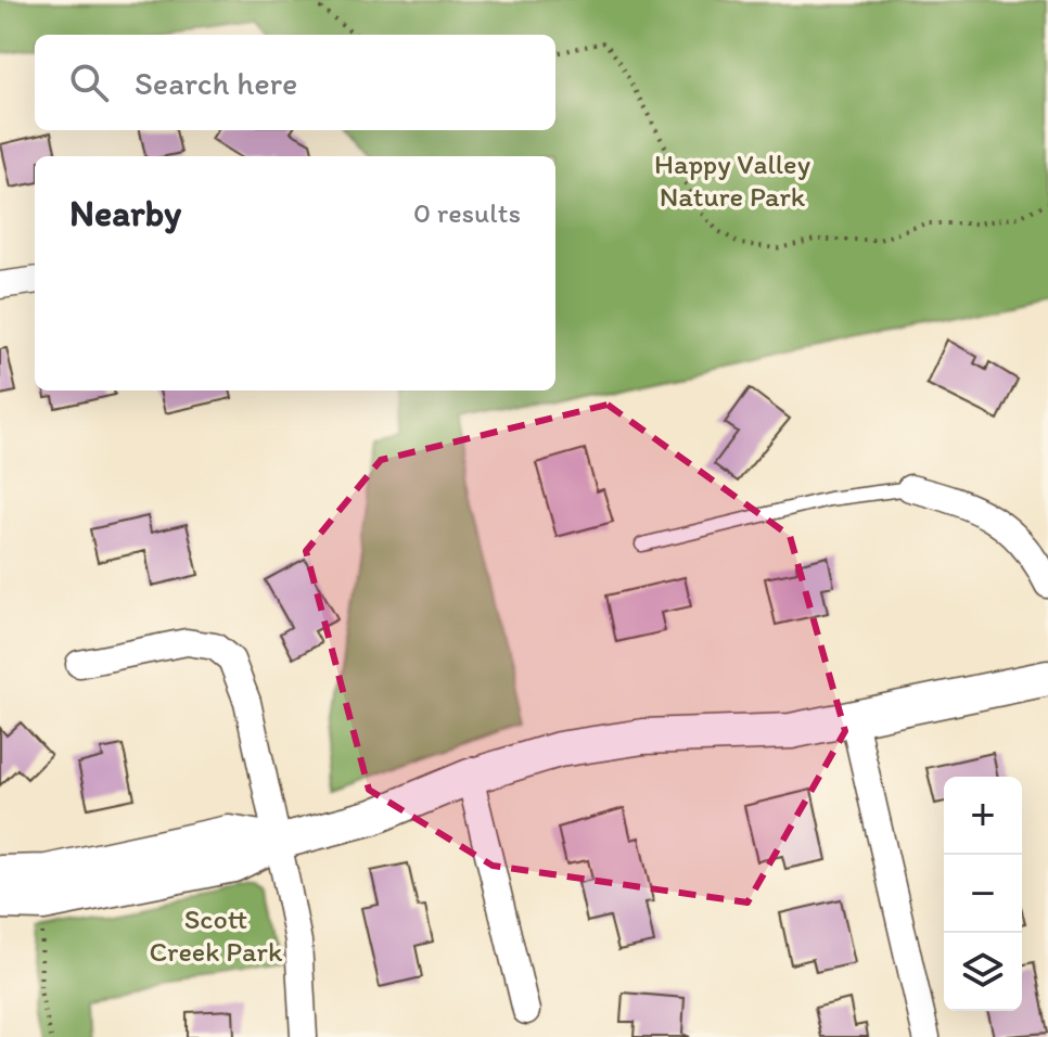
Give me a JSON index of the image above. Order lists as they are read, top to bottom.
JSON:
{
  "parks": ["Happy Valley Nature Park", "Scott Creek Park"],
  "page": {
    "search": "Search here",
    "heading": ["Nearby", "0 results"],
    "map_buttons": ["+", "−"]
  }
}
